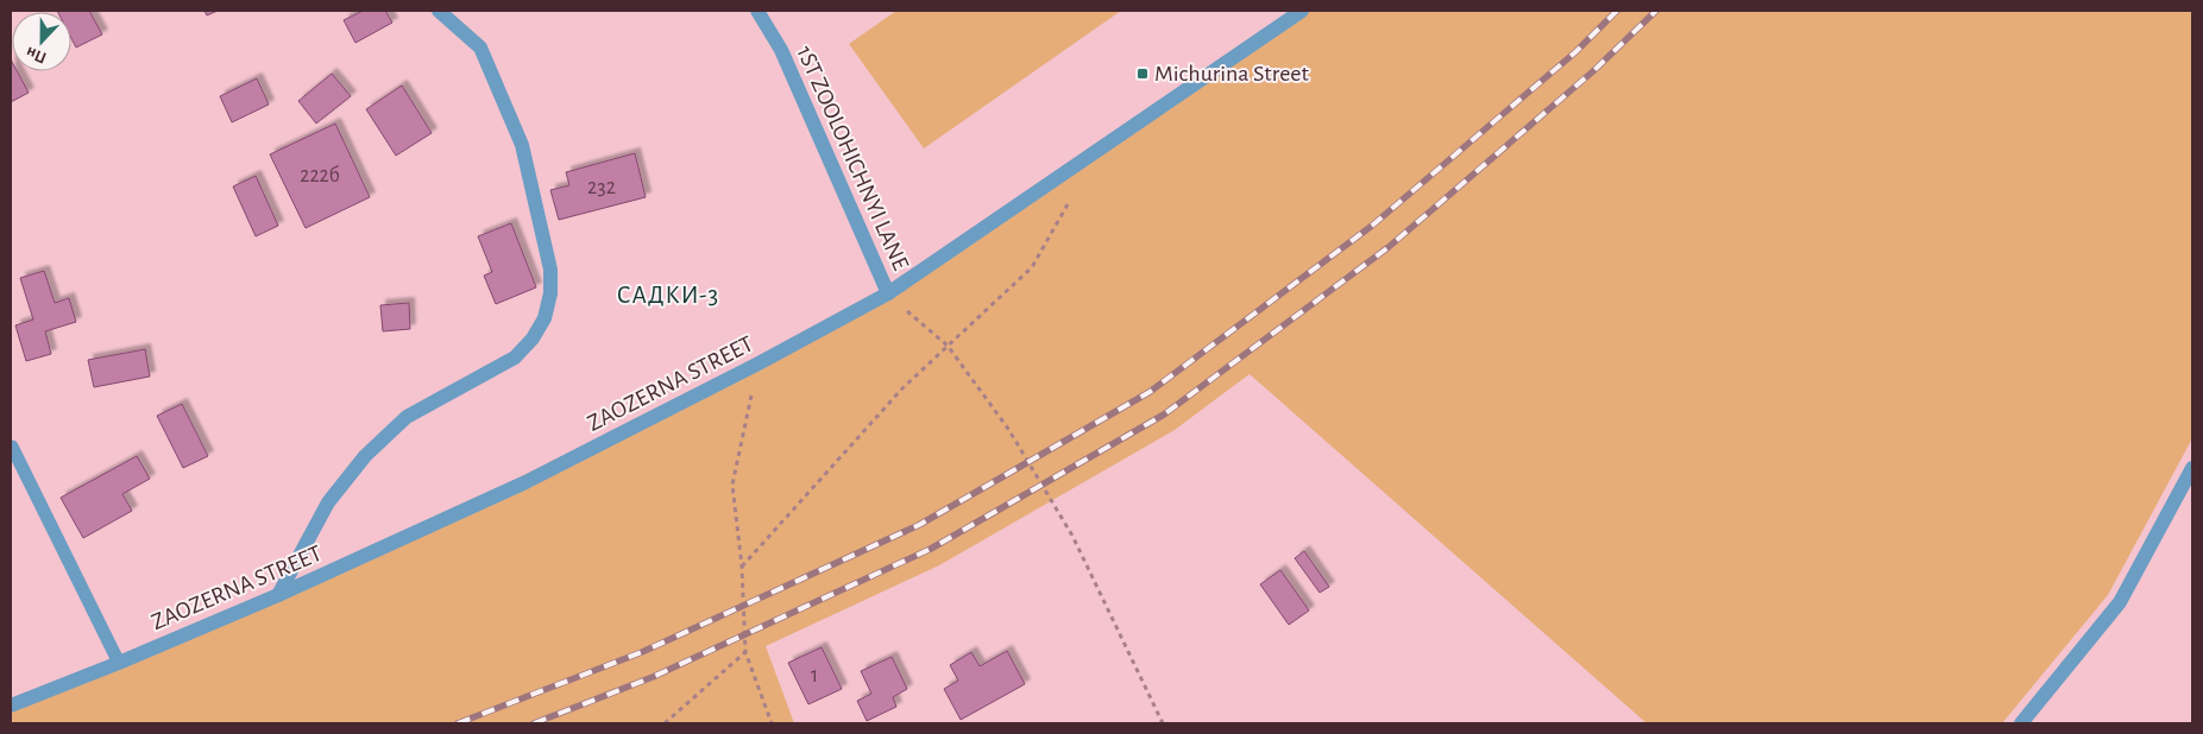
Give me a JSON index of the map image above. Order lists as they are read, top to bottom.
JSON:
{
  "streets": {
    "street": ["1ST ZOOLOHICHNYI LANE", "ZAOZERNA STREET"]
  },
  "crossings": [
    ["1ST ZOOLOHICHNYI LANE", "ZAOZERNA STREET"]
  ],
  "districts": ["САДКИ-3"],
  "places": {
    "transit": ["Michurina Street"]
  },
  "house_numbers": ["222б", "232", "1"],
  "north": "bottom"
}
